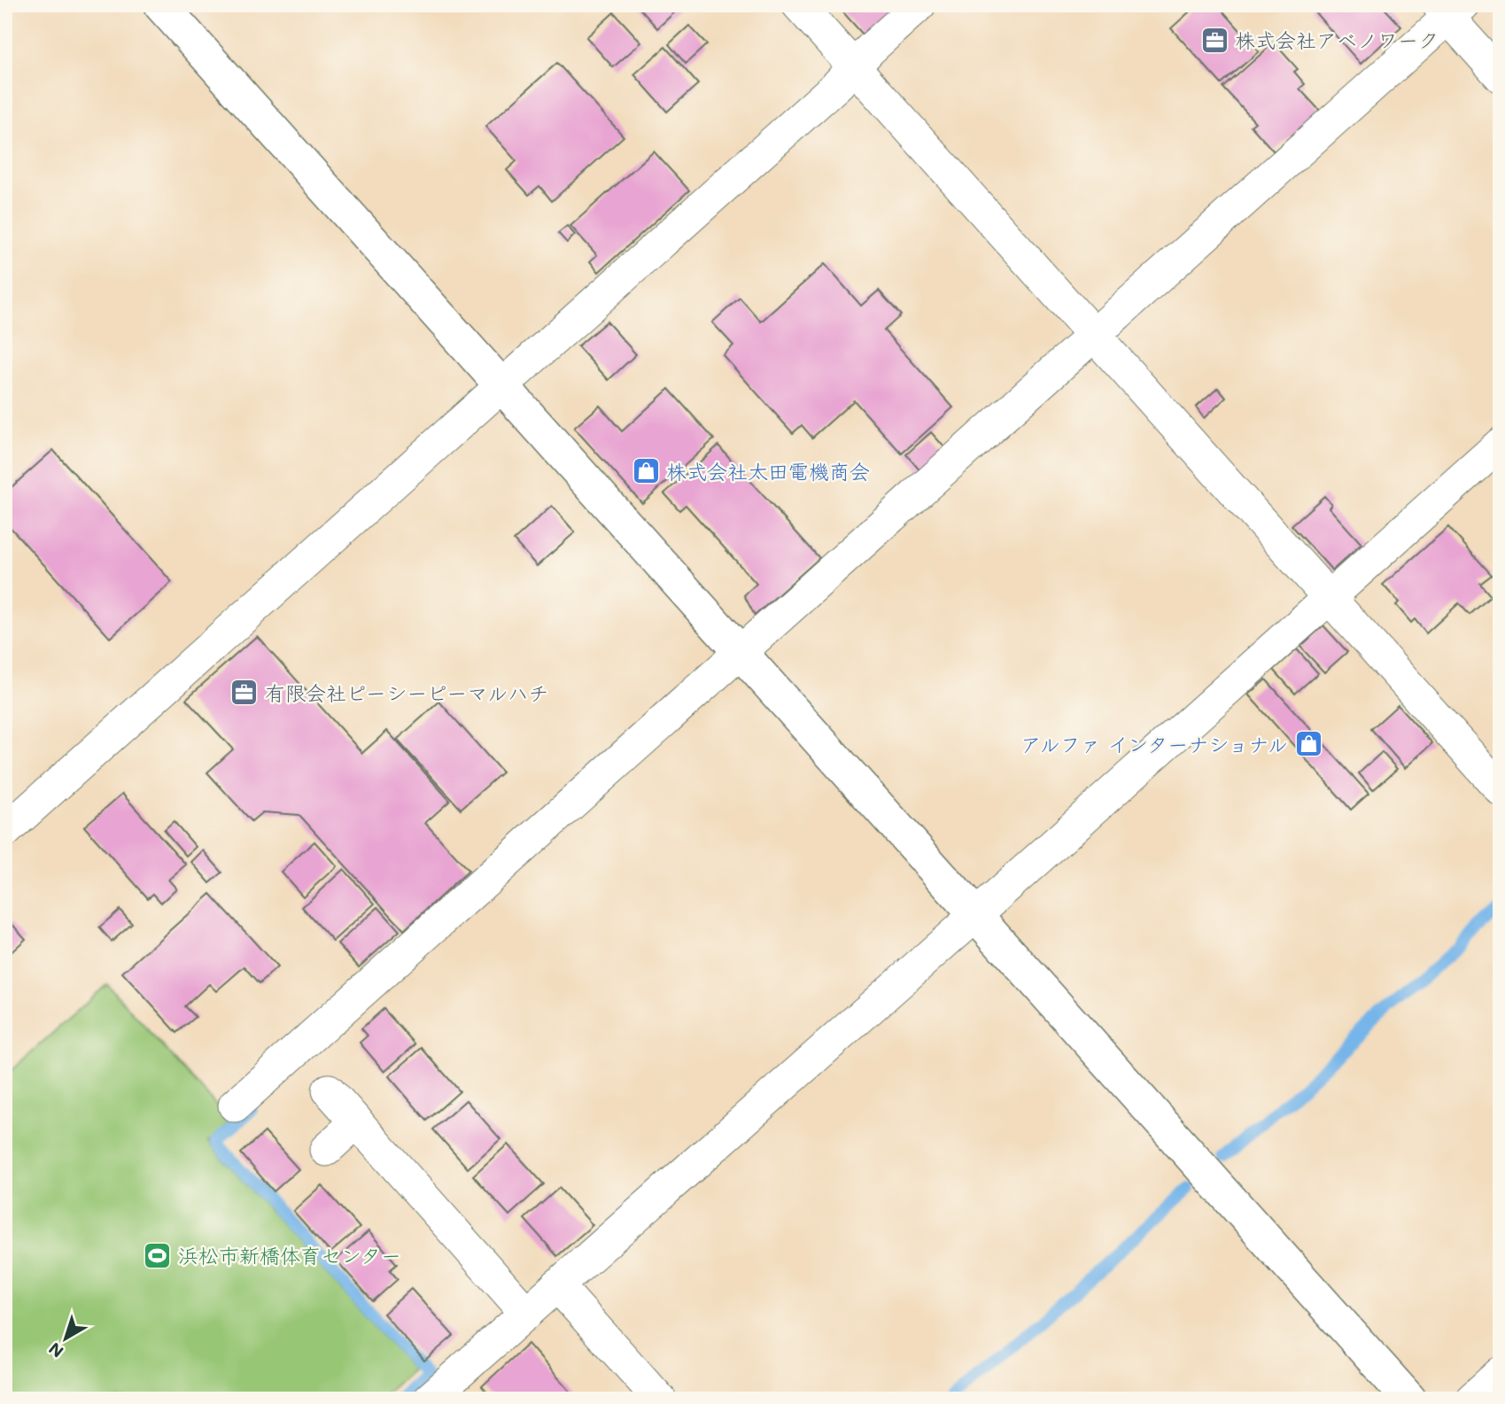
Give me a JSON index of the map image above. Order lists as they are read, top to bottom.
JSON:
{
  "places": {
    "office": ["株式会社アベノワーク", "有限会社ピーシーピーマルハチ"],
    "shop": ["株式会社太田電機商会", "アルファ インターナショナル"],
    "sports": ["浜松市新橋体育センター"]
  },
  "north": "bottom left"
}
